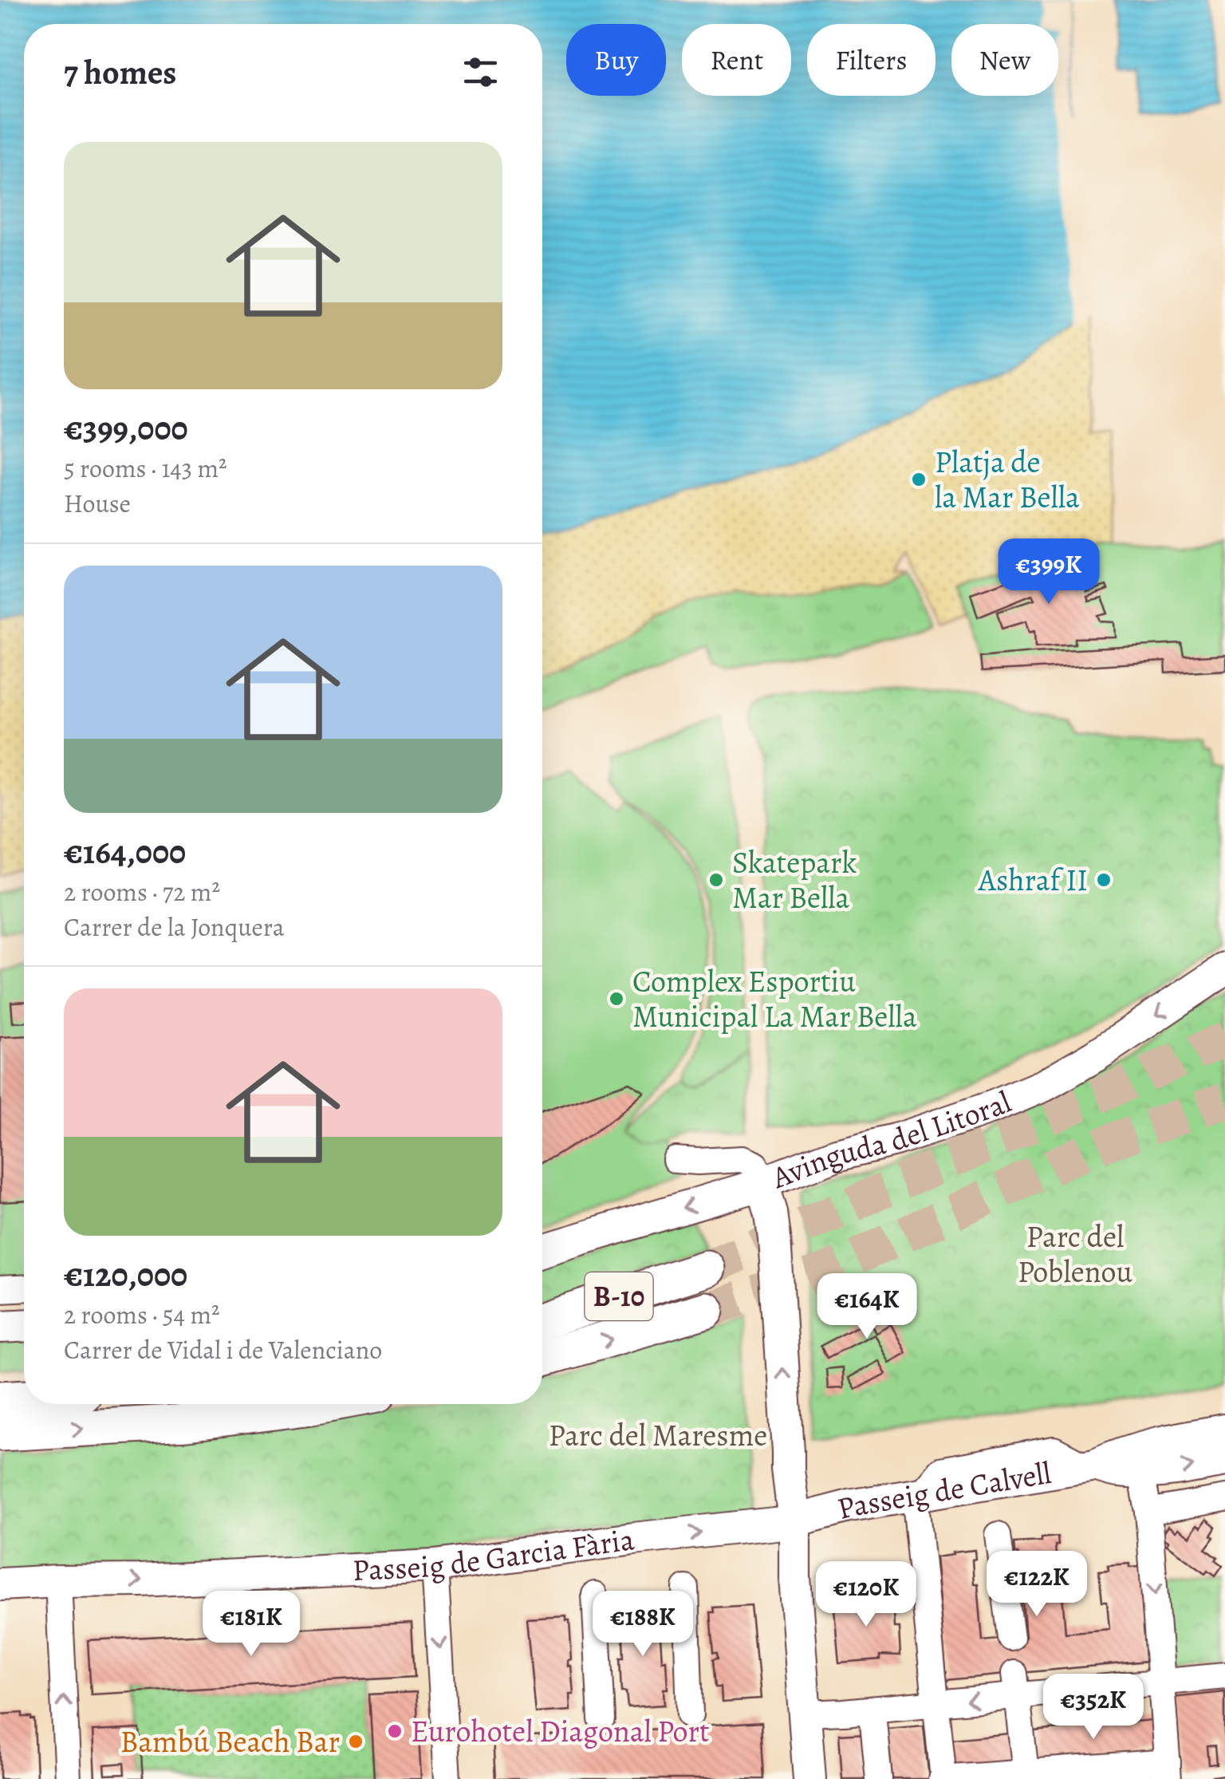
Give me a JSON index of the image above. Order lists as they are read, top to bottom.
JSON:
{
  "streets": {
    "highway": ["B-10"],
    "main road": ["Avinguda del Litoral", "Passeig de Calvell", "Passeig de Garcia Fària"]
  },
  "crossings": [
    ["Passeig de Calvell", "Passeig de Garcia Fària"]
  ],
  "one_way": ["Avinguda del Litoral", "Passeig de Garcia Fària"],
  "parks": ["Parc del Poblenou", "Parc del Maresme"],
  "places": [
    "Platja de la Mar Bella",
    "Skatepark Mar Bella",
    "Ashraf II",
    "Complex Esportiu Municipal La Mar Bella",
    "Eurohotel Diagonal Port",
    "Bambú Beach Bar"
  ],
  "page": {
    "chip": [
      "Buy",
      "Rent",
      "Filters",
      "New"
    ],
    "heading": "7 homes",
    "list": [
      {
        "name": "€399,000",
        "note": "5 rooms · 143 m² · House"
      },
      {
        "name": "€164,000",
        "note": "2 rooms · 72 m² · Carrer de la Jonquera"
      },
      {
        "name": "€120,000",
        "note": "2 rooms · 54 m² · Carrer de Vidal i de Valenciano"
      }
    ],
    "price": [
      "€399K",
      "€164K",
      "€122K",
      "€120K",
      "€181K",
      "€188K",
      "€352K"
    ]
  }
}
